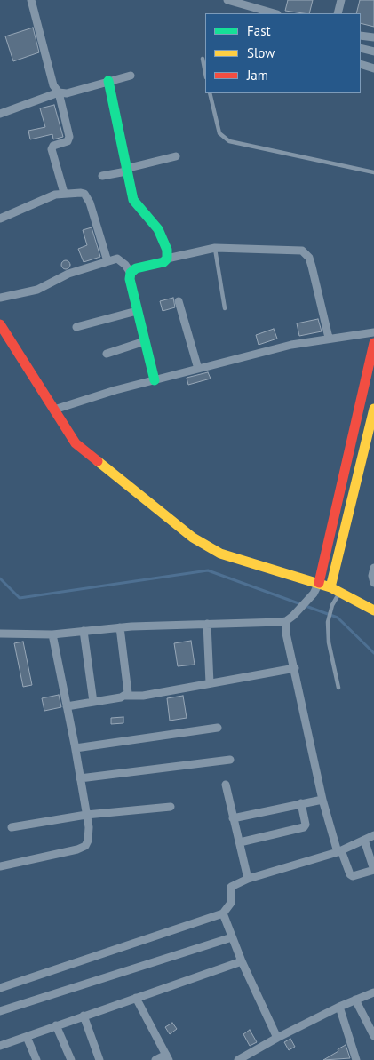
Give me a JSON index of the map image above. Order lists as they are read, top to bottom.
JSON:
{
  "legend": ["Fast", "Slow", "Jam"]
}
